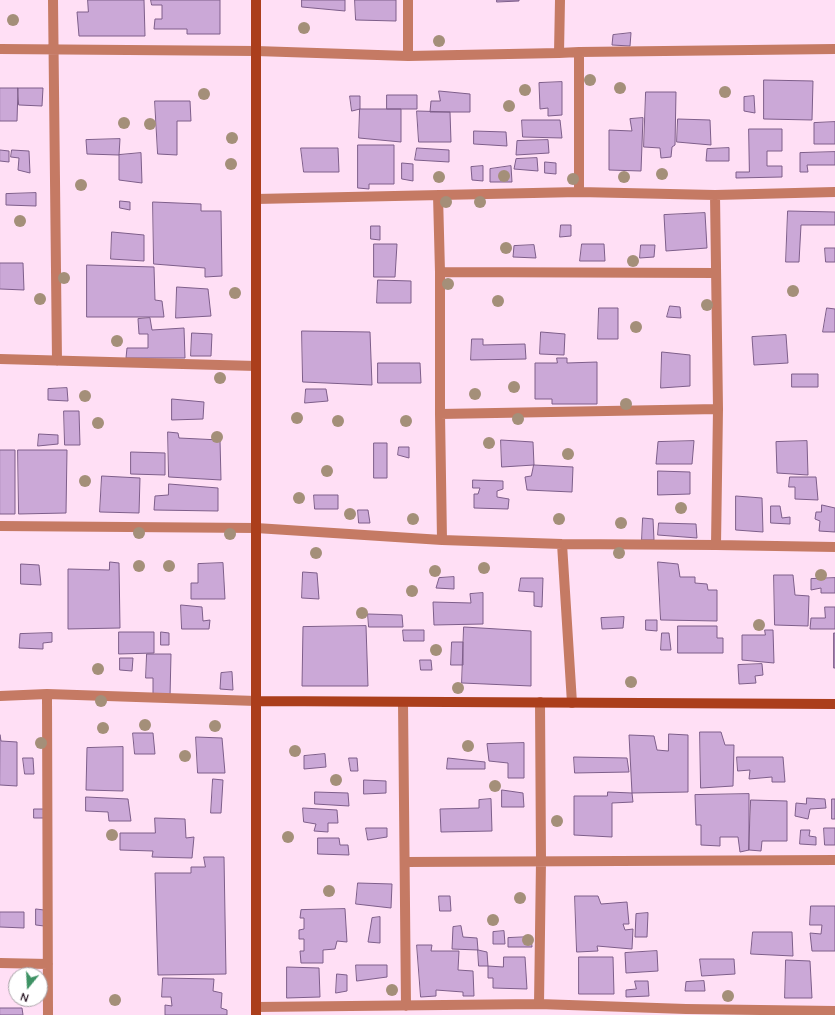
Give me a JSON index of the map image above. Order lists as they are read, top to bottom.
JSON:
{
  "north": "bottom"
}
